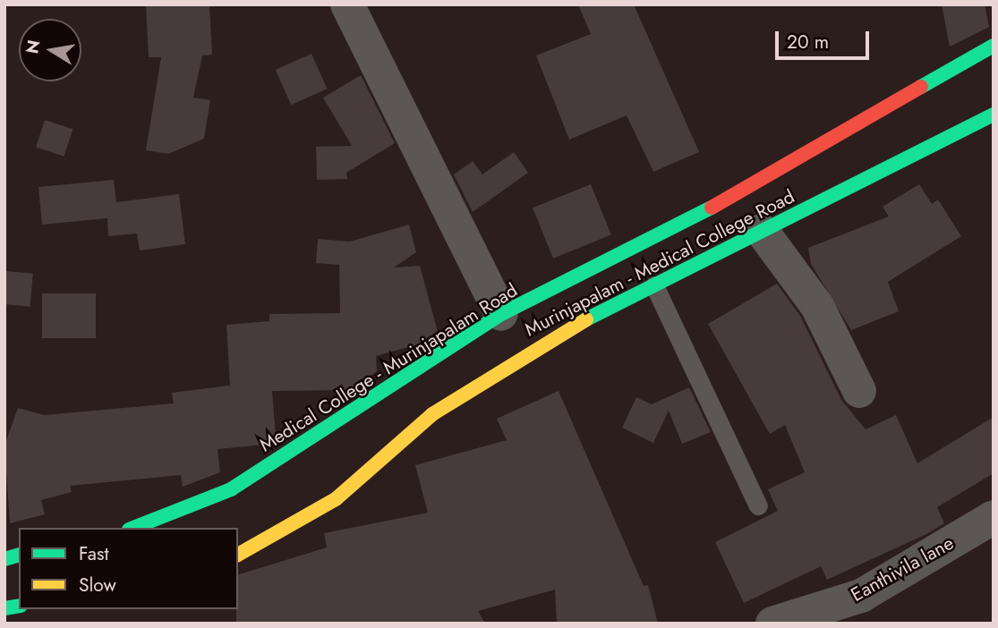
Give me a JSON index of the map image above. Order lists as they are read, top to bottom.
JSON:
{
  "streets": {
    "main road": ["Murinjapalam - Medical College Road", "Medical College - Murinjapalam Road"],
    "street": ["Eanthivila lane"]
  },
  "legend": ["Fast", "Slow"],
  "scale_bar": "20 m",
  "north": "left"
}
